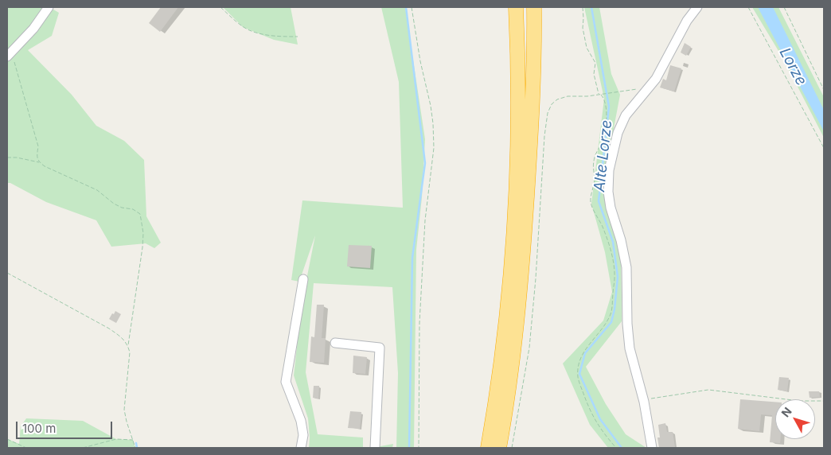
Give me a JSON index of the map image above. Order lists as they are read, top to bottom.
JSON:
{
  "water": ["Lorze", "Alte Lorze"],
  "scale_bar": "100 m",
  "north": "top left"
}
